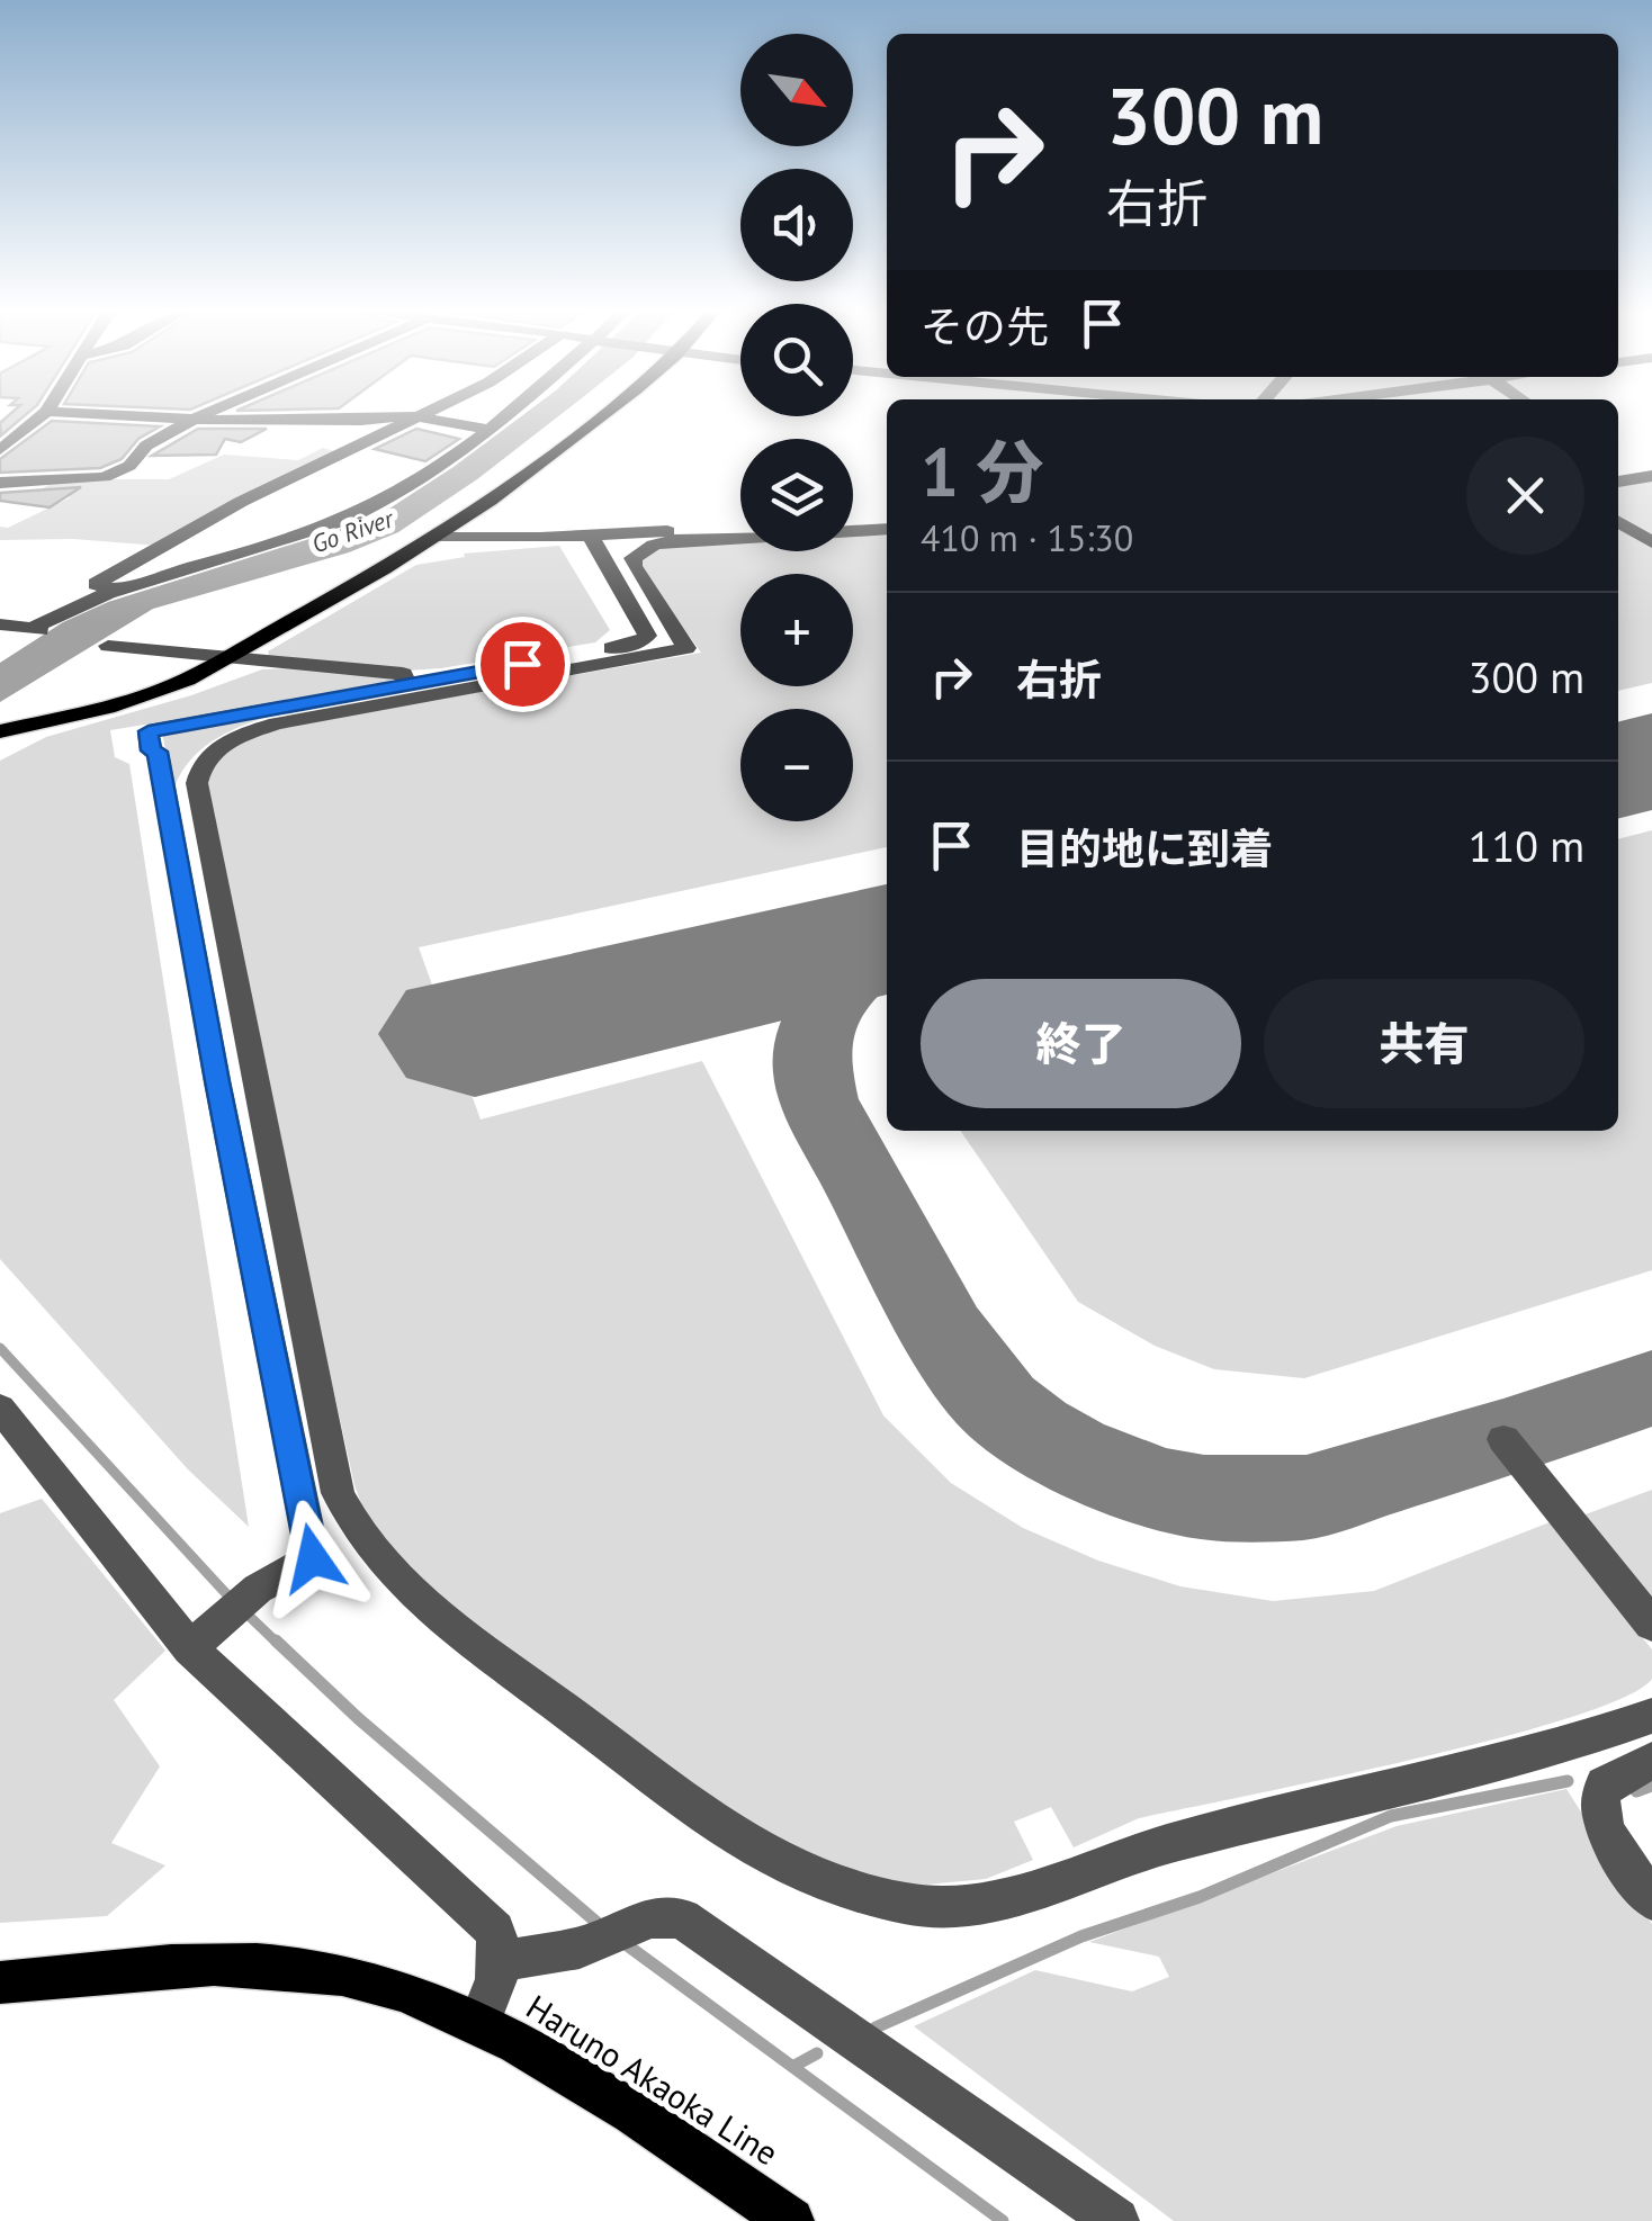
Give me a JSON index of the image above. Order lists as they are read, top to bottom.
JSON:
{
  "streets": {
    "main road": ["Haruno Akaoka Line"]
  },
  "water": ["Go River"],
  "north": "bottom right",
  "page": {
    "map_buttons": ["+", "−"],
    "turn": ["300 m", "右折"],
    "then": "その先",
    "heading": ["1 分", "410 m · 15:30"],
    "list": [
      {
        "name": "右折",
        "value": "300 m"
      },
      {
        "name": "目的地に到着",
        "value": "110 m"
      }
    ],
    "buttons": ["終了", "共有"]
  }
}
